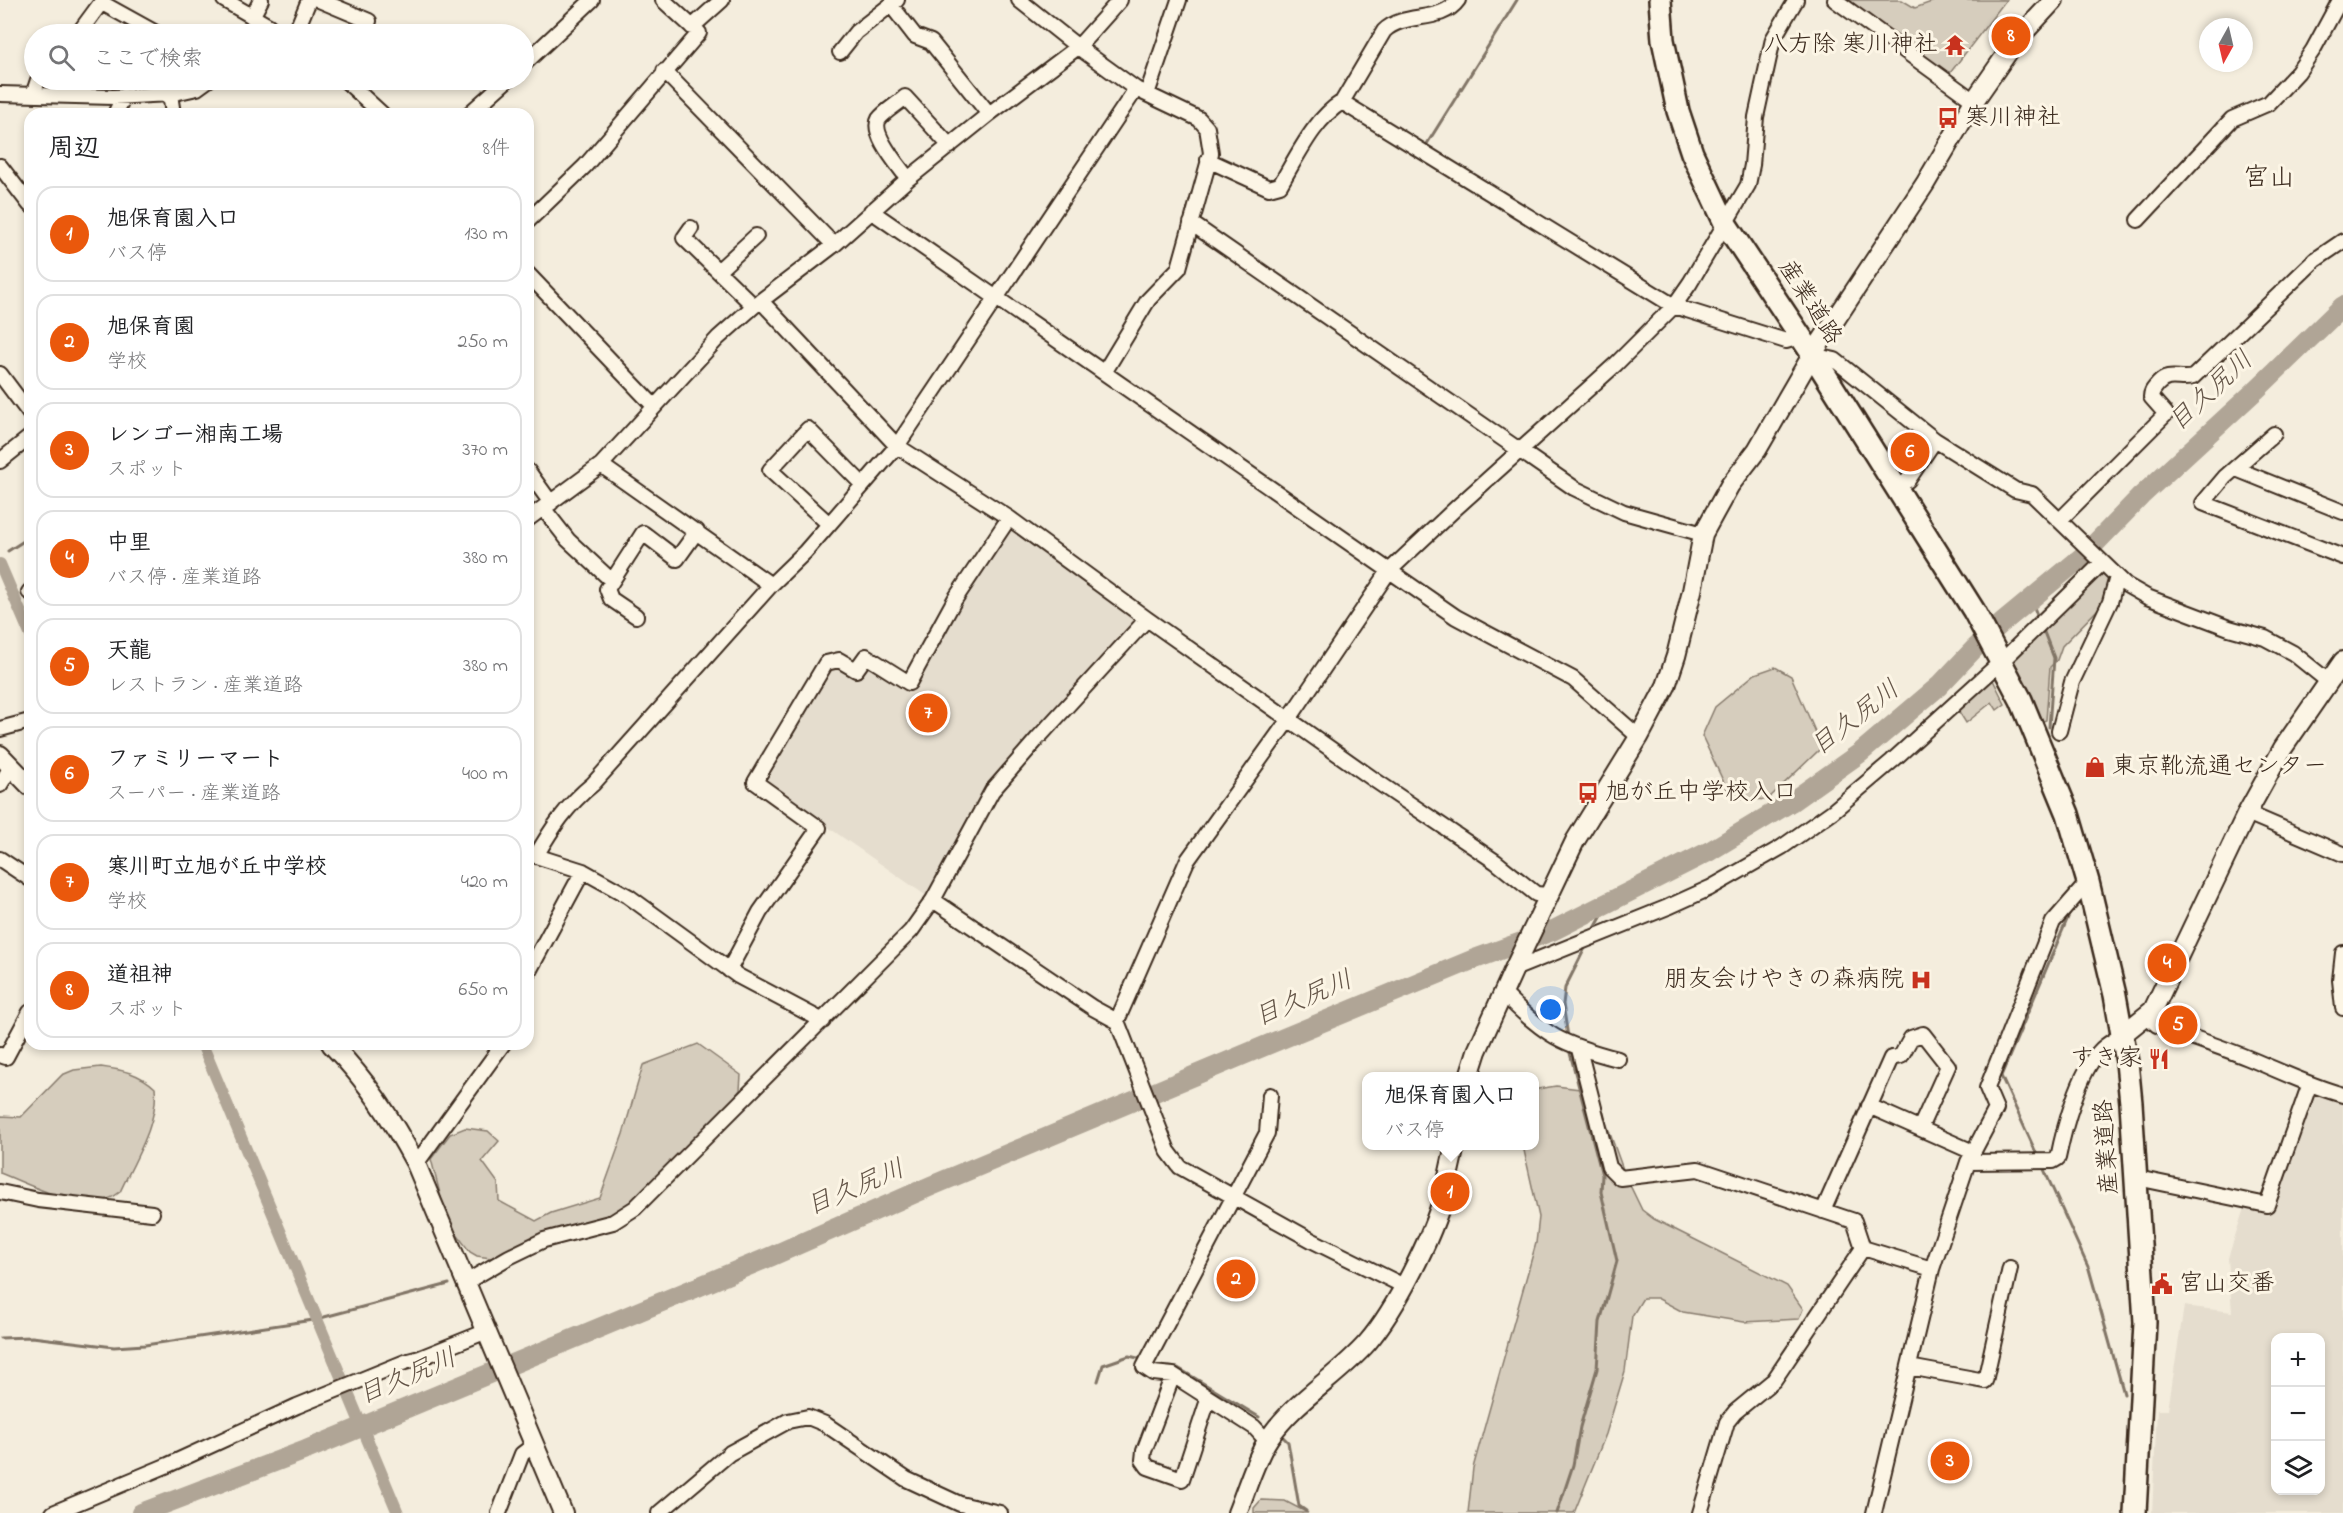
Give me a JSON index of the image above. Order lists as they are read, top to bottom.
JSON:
{
  "streets": {
    "main road": ["産業道路"]
  },
  "districts": ["宮山"],
  "water": ["目久尻川"],
  "places": {
    "temple": ["八方除 寒川神社"],
    "bus stop": ["寒川神社", "旭が丘中学校入口"],
    "shop": ["東京靴流通センター"],
    "hospital": ["朋友会けやきの森病院"],
    "restaurant": ["すき家"],
    "public building": ["宮山交番"]
  },
  "north": "bottom",
  "page": {
    "pins": [
      "8",
      "6",
      "7",
      "4",
      "5",
      "1",
      "2",
      "3"
    ],
    "search": "ここで検索",
    "heading": ["周辺", "8件"],
    "list": [
      {
        "mark": "1",
        "name": "旭保育園入口",
        "note": "バス停",
        "value": "130 m"
      },
      {
        "mark": "2",
        "name": "旭保育園",
        "note": "学校",
        "value": "250 m"
      },
      {
        "mark": "3",
        "name": "レンゴー湘南工場",
        "note": "スポット",
        "value": "370 m"
      },
      {
        "mark": "4",
        "name": "中里",
        "note": "バス停 · 産業道路",
        "value": "380 m"
      },
      {
        "mark": "5",
        "name": "天龍",
        "note": "レストラン · 産業道路",
        "value": "380 m"
      },
      {
        "mark": "6",
        "name": "ファミリーマート",
        "note": "スーパー · 産業道路",
        "value": "400 m"
      },
      {
        "mark": "7",
        "name": "寒川町立旭が丘中学校",
        "note": "学校",
        "value": "420 m"
      },
      {
        "mark": "8",
        "name": "道祖神",
        "note": "スポット",
        "value": "650 m"
      }
    ],
    "popup": ["旭保育園入口", "バス停"],
    "map_buttons": ["+", "−"]
  }
}
